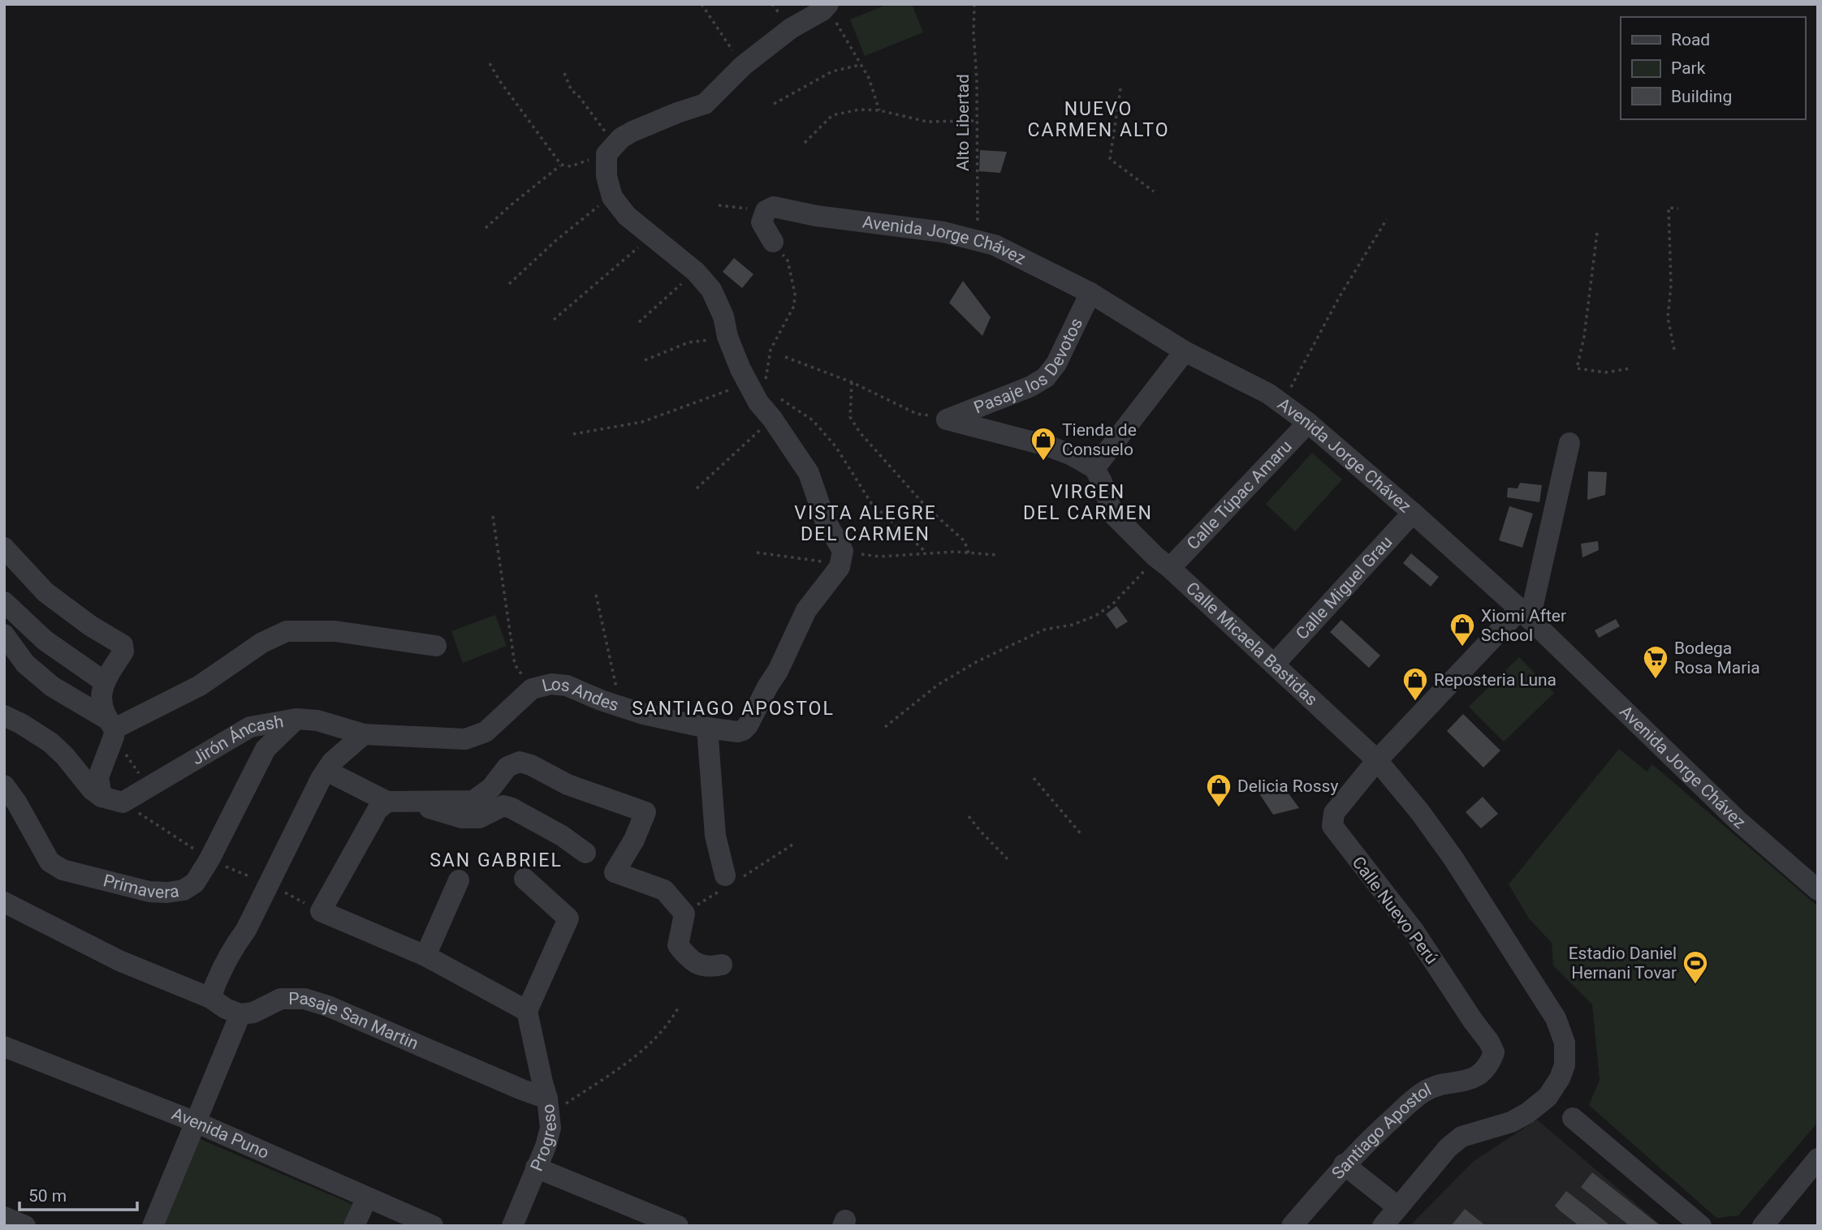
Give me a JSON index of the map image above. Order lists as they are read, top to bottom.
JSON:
{
  "streets": {
    "street": [
      "Avenida Jorge Chávez",
      "Pasaje los Devotos",
      "Calle Túpac Amaru",
      "Calle Miguel Grau",
      "Calle Micaela Bastidas",
      "Los Andes",
      "Jirón Áncash",
      "Primavera",
      "Calle Nuevo Perú",
      "Pasaje San Martin",
      "Avenida Puno",
      "Santiago Apostol",
      "Progreso"
    ],
    "path": ["Alto Libertad"]
  },
  "crossings": [
    ["Alto Libertad", "Avenida Jorge Chávez"],
    ["Avenida Jorge Chávez", "Pasaje los Devotos"],
    ["Avenida Jorge Chávez", "Calle Túpac Amaru"],
    ["Avenida Jorge Chávez", "Calle Miguel Grau"],
    ["Avenida Jorge Chávez", "Calle Nuevo Perú"],
    ["Calle Túpac Amaru", "Calle Micaela Bastidas"],
    ["Calle Miguel Grau", "Calle Micaela Bastidas"],
    ["Calle Micaela Bastidas", "Calle Nuevo Perú"],
    ["Los Andes", "Jirón Áncash"],
    ["Jirón Áncash", "Primavera"],
    ["Calle Nuevo Perú", "Santiago Apostol"],
    ["Pasaje San Martin", "Progreso"]
  ],
  "districts": [
    "NUEVO CARMEN ALTO",
    "VIRGEN DEL CARMEN",
    "VISTA ALEGRE DEL CARMEN",
    "SANTIAGO APOSTOL",
    "SAN GABRIEL"
  ],
  "places": {
    "shop": [
      "Tienda de Consuelo",
      "Xiomi After School",
      "Reposteria Luna",
      "Delicia Rossy"
    ],
    "supermarket": ["Bodega Rosa Maria"],
    "sports": ["Estadio Daniel Hernani Tovar"]
  },
  "legend": ["Road", "Park", "Building"],
  "scale_bar": "50 m"
}
